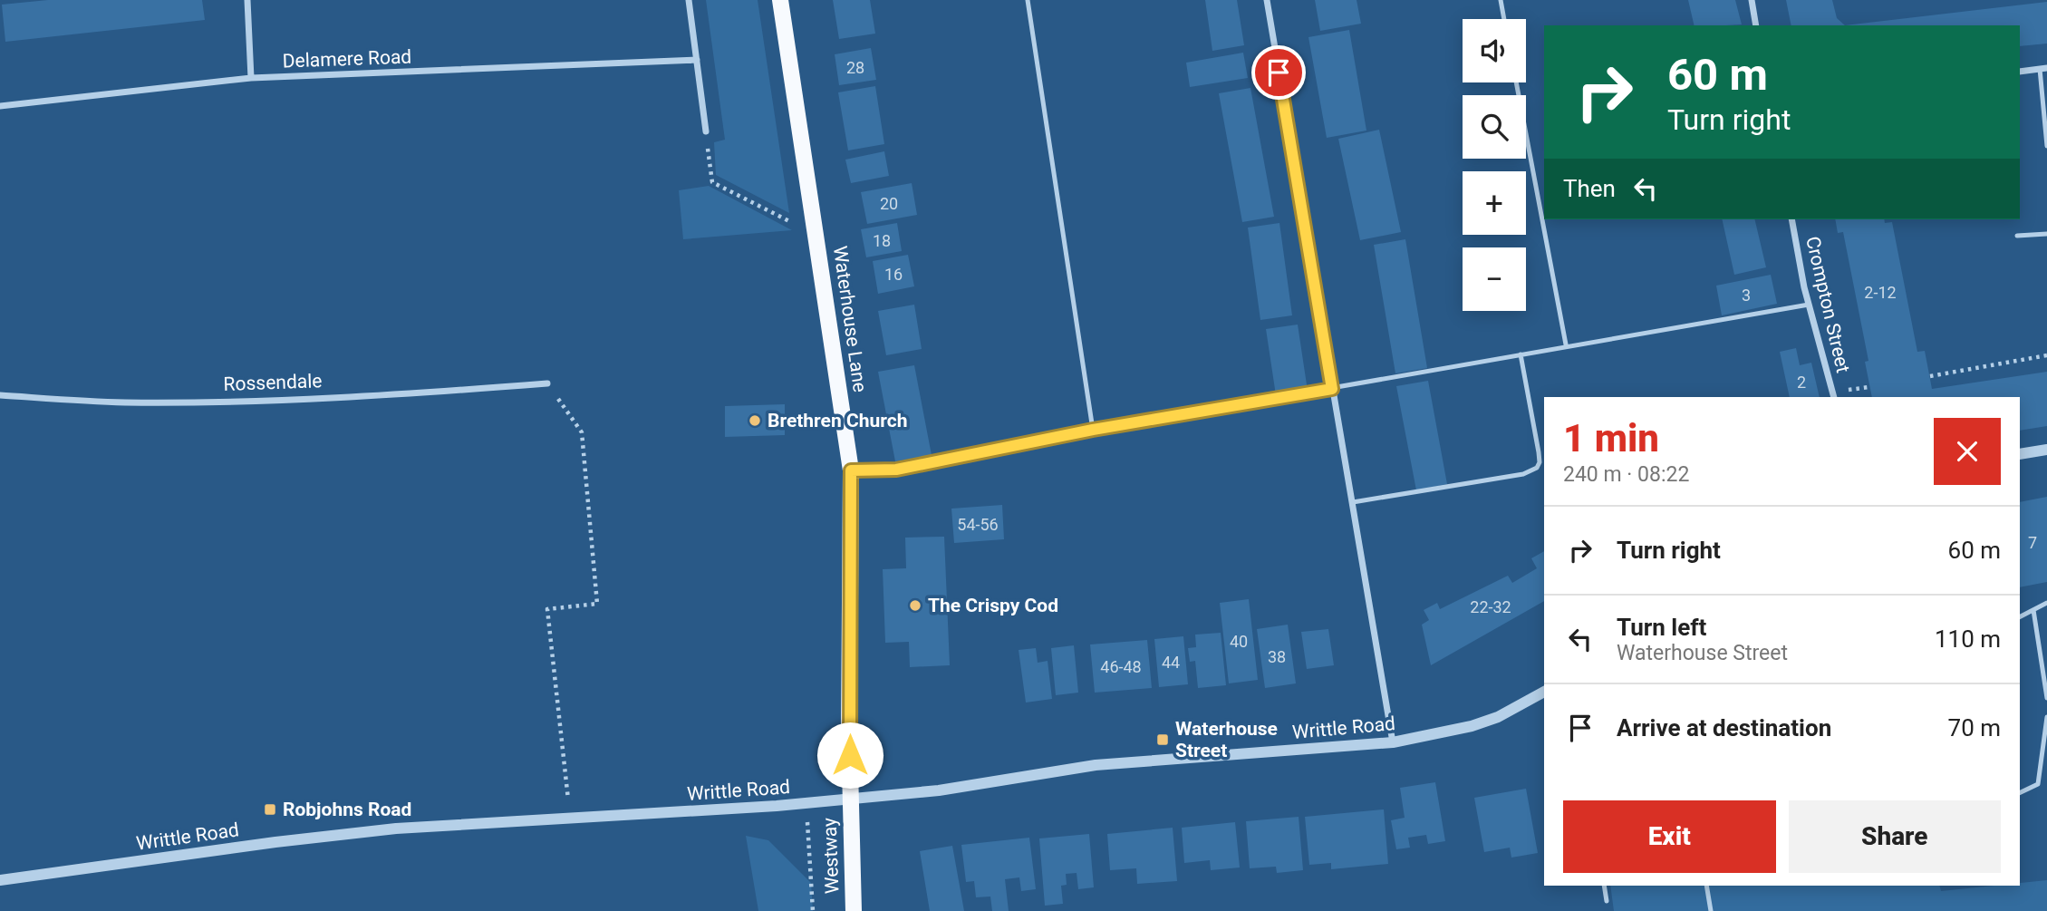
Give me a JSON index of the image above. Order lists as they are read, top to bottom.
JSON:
{
  "streets": {
    "main road": ["Waterhouse Lane", "Westway"],
    "street": [
      "Delamere Road",
      "Crompton Street",
      "Rossendale",
      "Writtle Road"
    ]
  },
  "crossings": [
    ["Waterhouse Lane", "Writtle Road"],
    ["Waterhouse Lane", "Westway"],
    ["Writtle Road", "Westway"]
  ],
  "places": {
    "other": ["Brethren Church", "The Crispy Cod"],
    "transit": ["Waterhouse Street", "Robjohns Road"]
  },
  "house_numbers": [
    "28",
    "20",
    "18",
    "16",
    "2-12",
    "3",
    "2",
    "54-56",
    "7",
    "22-32",
    "40",
    "38",
    "44",
    "46-48"
  ],
  "page": {
    "map_buttons": ["+", "−"],
    "turn": ["60 m", "Turn right"],
    "then": "Then",
    "heading": ["1 min", "240 m · 08:22"],
    "list": [
      {
        "name": "Turn right",
        "value": "60 m"
      },
      {
        "name": "Turn left",
        "note": "Waterhouse Street",
        "value": "110 m"
      },
      {
        "name": "Arrive at destination",
        "value": "70 m"
      }
    ],
    "buttons": ["Exit", "Share"]
  }
}
